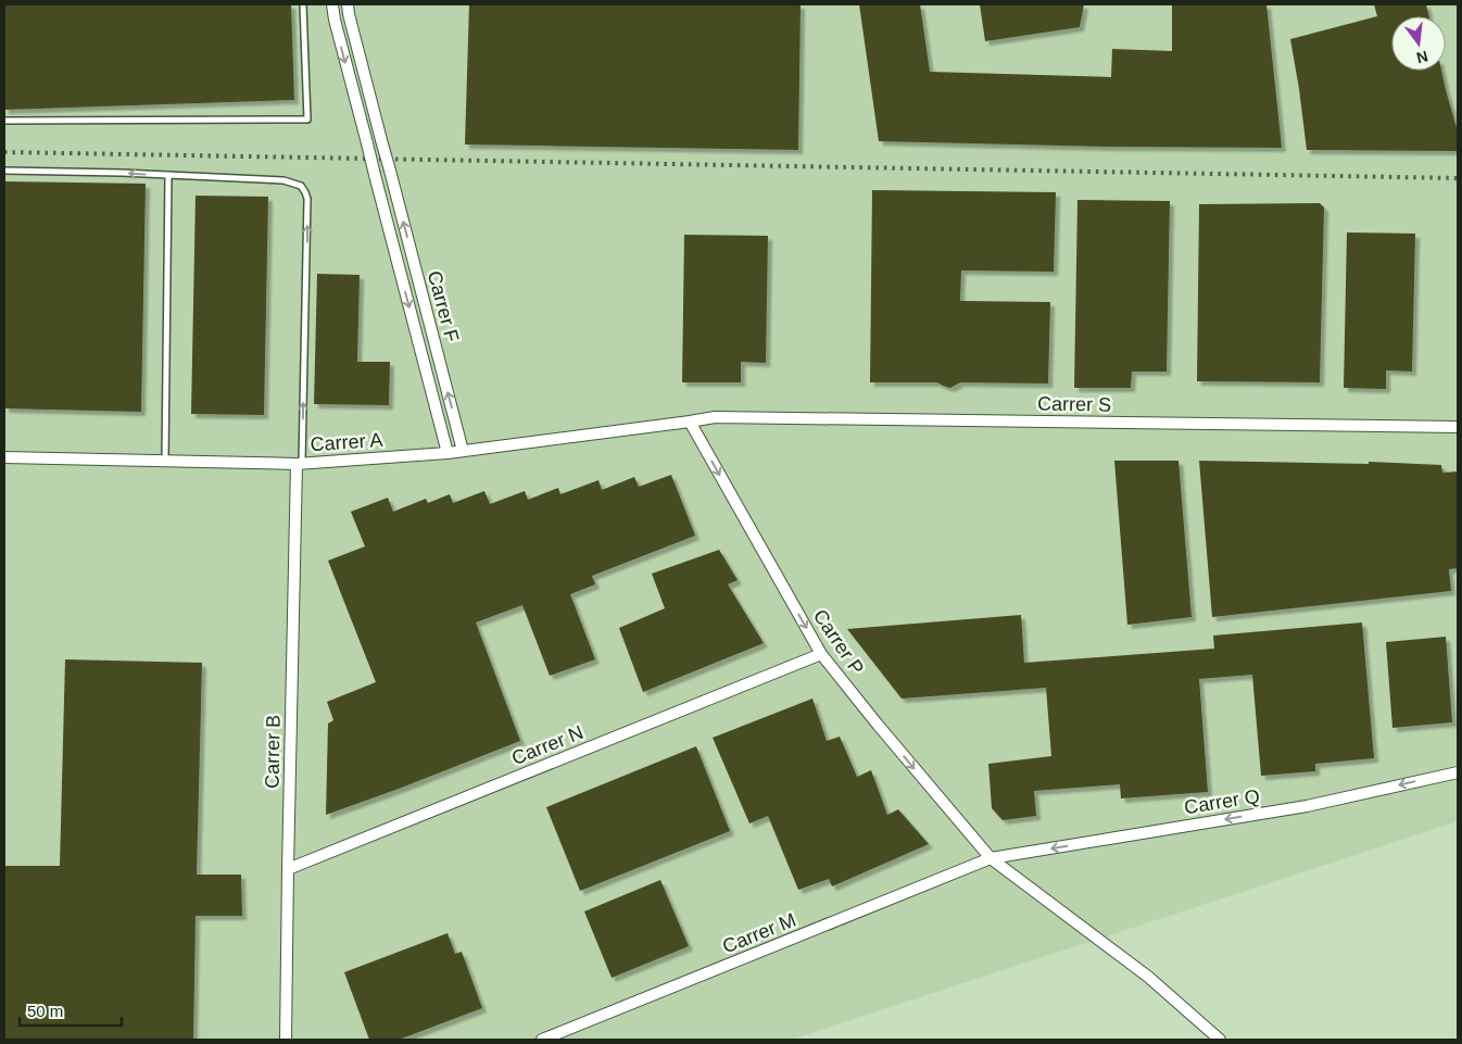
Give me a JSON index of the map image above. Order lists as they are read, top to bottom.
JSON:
{
  "streets": {
    "street": [
      "Carrer F",
      "Carrer S",
      "Carrer A",
      "Carrer P",
      "Carrer N",
      "Carrer B",
      "Carrer Q",
      "Carrer M"
    ]
  },
  "crossings": [
    ["Carrer F", "Carrer A"],
    ["Carrer S", "Carrer A"],
    ["Carrer S", "Carrer P"],
    ["Carrer A", "Carrer P"],
    ["Carrer A", "Carrer B"],
    ["Carrer P", "Carrer N"],
    ["Carrer P", "Carrer Q"],
    ["Carrer P", "Carrer M"],
    ["Carrer N", "Carrer B"],
    ["Carrer Q", "Carrer M"]
  ],
  "one_way": ["Carrer P", "Carrer Q"],
  "scale_bar": "50 m",
  "north": "bottom"
}
